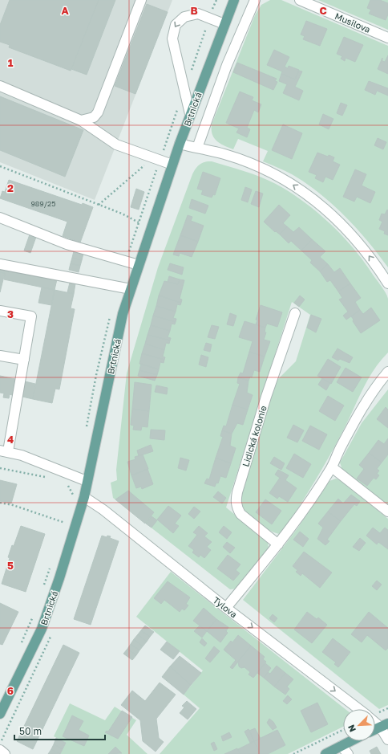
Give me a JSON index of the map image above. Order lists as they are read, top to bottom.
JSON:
{
  "streets": {
    "main road": ["Brtnická"],
    "street": ["Musilova", "Lidická kolonie", "Tylova"]
  },
  "crossings": [
    ["Brtnická", "Tylova"]
  ],
  "one_way": ["Tylova"],
  "house_numbers": ["989/25"],
  "scale_bar": "50 m",
  "north": "bottom left",
  "grid": {
    "columns": ["A", "B", "C"],
    "rows": [
      "1",
      "2",
      "3",
      "4",
      "5",
      "6"
    ]
  }
}
